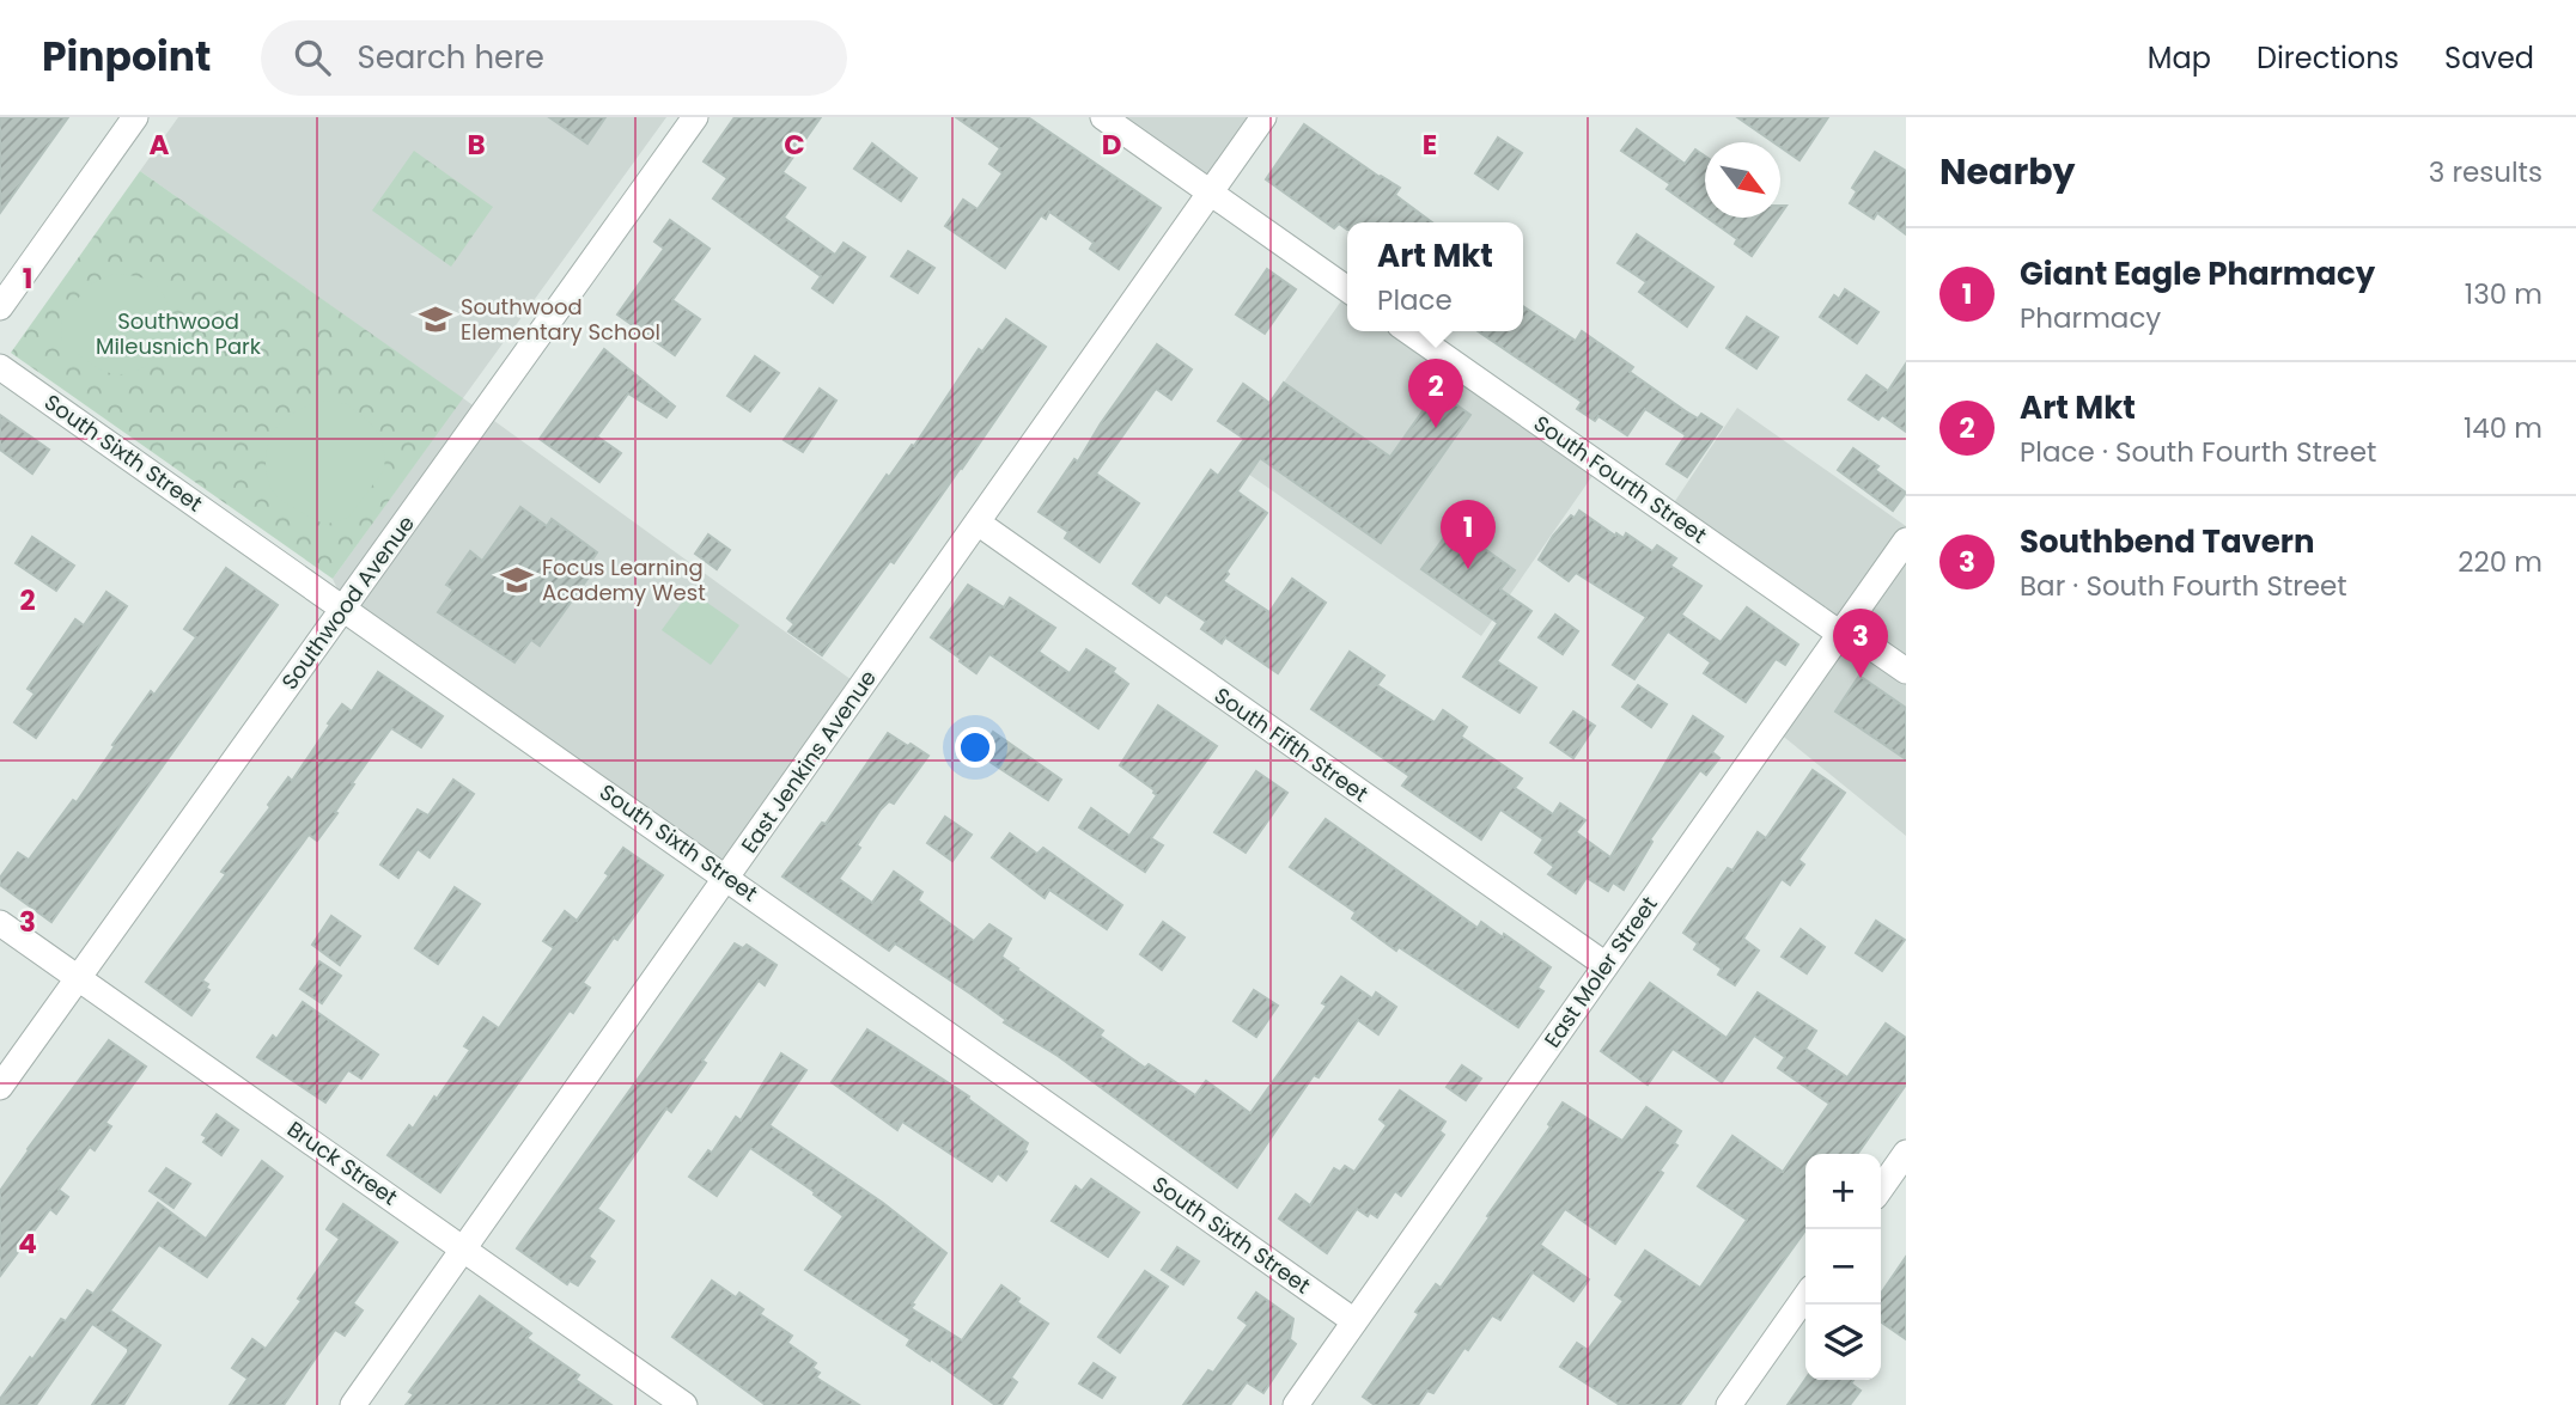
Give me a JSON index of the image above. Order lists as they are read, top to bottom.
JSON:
{
  "streets": {
    "street": [
      "South Sixth Street",
      "South Fourth Street",
      "Southwood Avenue",
      "South Fifth Street",
      "East Jenkins Avenue",
      "East Moler Street",
      "Bruck Street"
    ]
  },
  "crossings": [
    ["South Sixth Street", "Southwood Avenue"],
    ["South Sixth Street", "East Jenkins Avenue"],
    ["South Sixth Street", "East Moler Street"],
    ["South Fourth Street", "East Moler Street"],
    ["Southwood Avenue", "Bruck Street"],
    ["South Fifth Street", "East Jenkins Avenue"],
    ["South Fifth Street", "East Moler Street"],
    ["East Jenkins Avenue", "Bruck Street"]
  ],
  "parks": ["Southwood Mileusnich Park"],
  "places": {
    "school or university": ["Southwood Elementary School", "Focus Learning Academy West"]
  },
  "north": "bottom right",
  "page": {
    "header": "Pinpoint",
    "search": "Search here",
    "nav": ["Map", "Directions", "Saved"],
    "heading": ["Nearby", "3 results"],
    "popup": ["Art Mkt", "Place"],
    "list": [
      {
        "mark": "1",
        "name": "Giant Eagle Pharmacy",
        "note": "Pharmacy",
        "value": "130 m"
      },
      {
        "mark": "2",
        "name": "Art Mkt",
        "note": "Place · South Fourth Street",
        "value": "140 m"
      },
      {
        "mark": "3",
        "name": "Southbend Tavern",
        "note": "Bar · South Fourth Street",
        "value": "220 m"
      }
    ],
    "pins": ["2", "1", "3"],
    "map_buttons": ["+", "−"]
  },
  "grid": {
    "columns": [
      "A",
      "B",
      "C",
      "D",
      "E"
    ],
    "rows": [
      "1",
      "2",
      "3",
      "4"
    ]
  }
}
